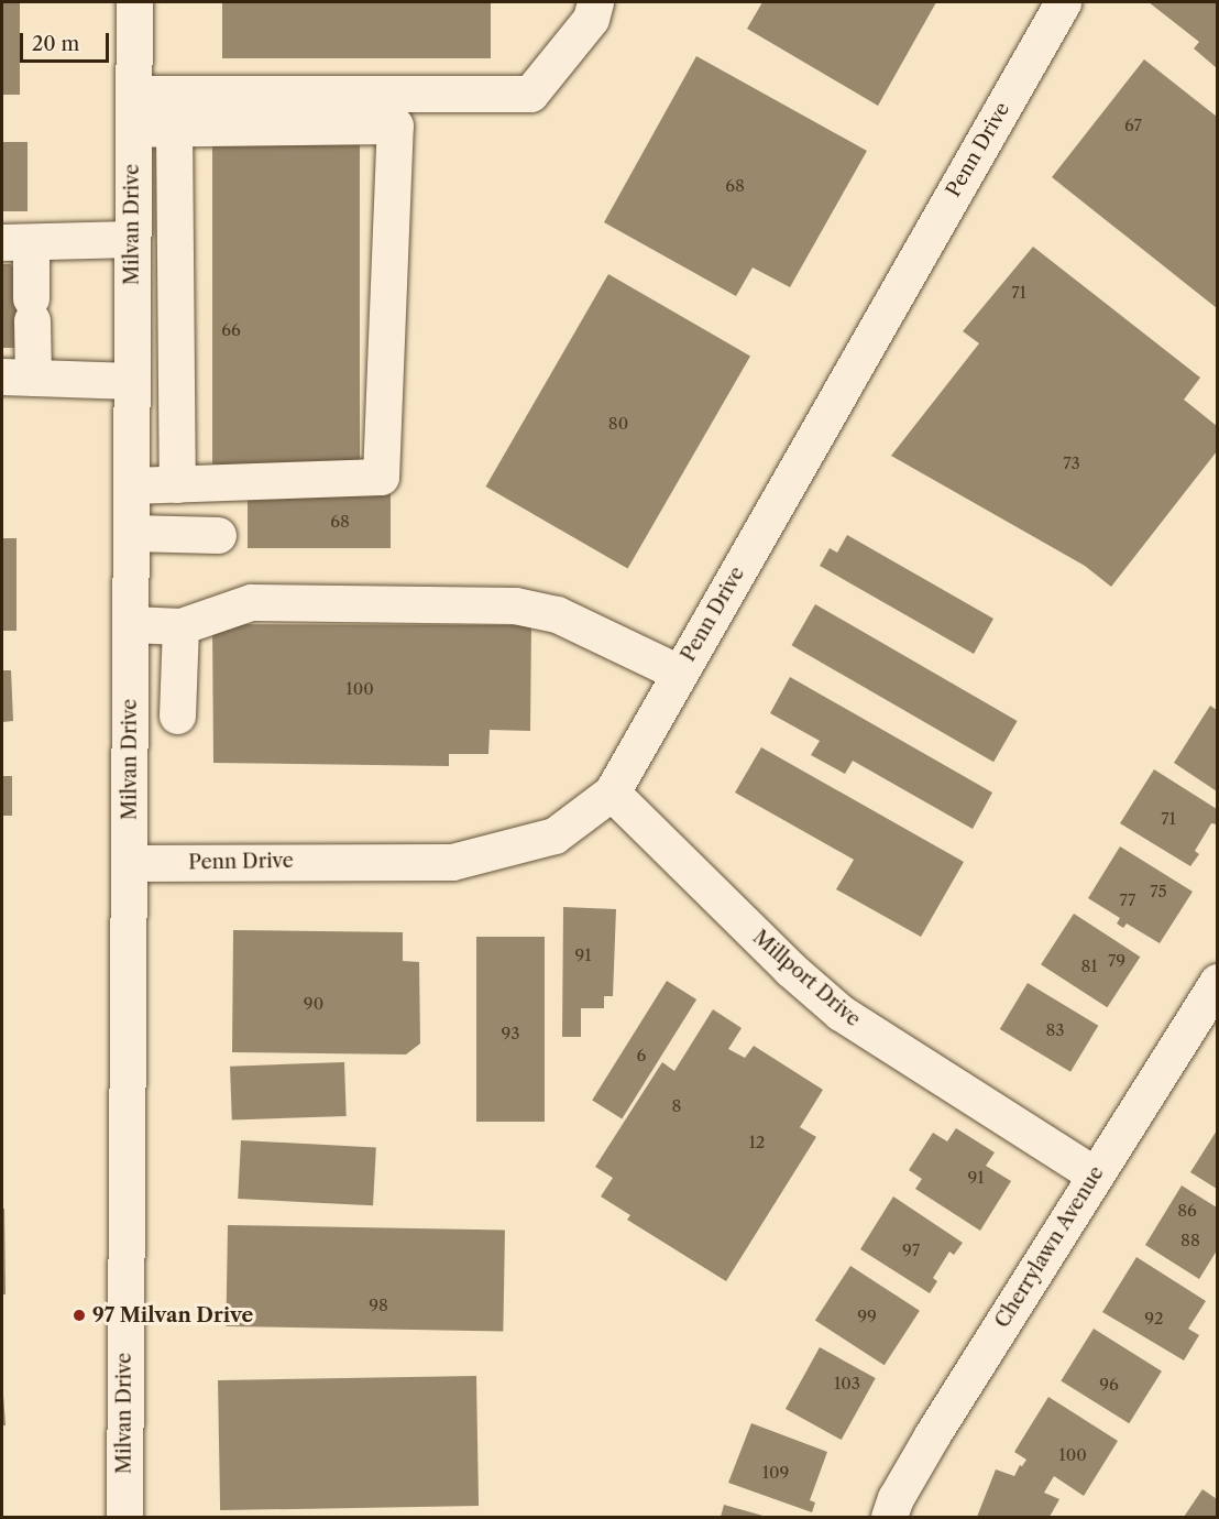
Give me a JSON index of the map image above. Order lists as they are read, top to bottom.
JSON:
{
  "streets": {
    "street": [
      "Penn Drive",
      "Milvan Drive",
      "Millport Drive",
      "Cherrylawn Avenue"
    ]
  },
  "crossings": [
    ["Penn Drive", "Milvan Drive"],
    ["Penn Drive", "Millport Drive"],
    ["Millport Drive", "Cherrylawn Avenue"]
  ],
  "places": ["97 Milvan Drive"],
  "house_numbers": [
    "67",
    "68",
    "71",
    "66",
    "80",
    "73",
    "68",
    "100",
    "71",
    "75",
    "77",
    "91",
    "79",
    "81",
    "90",
    "83",
    "93",
    "6",
    "8",
    "12",
    "91",
    "86",
    "88",
    "97",
    "98",
    "99",
    "92",
    "103",
    "96",
    "100",
    "109"
  ],
  "scale_bar": "20 m"
}
